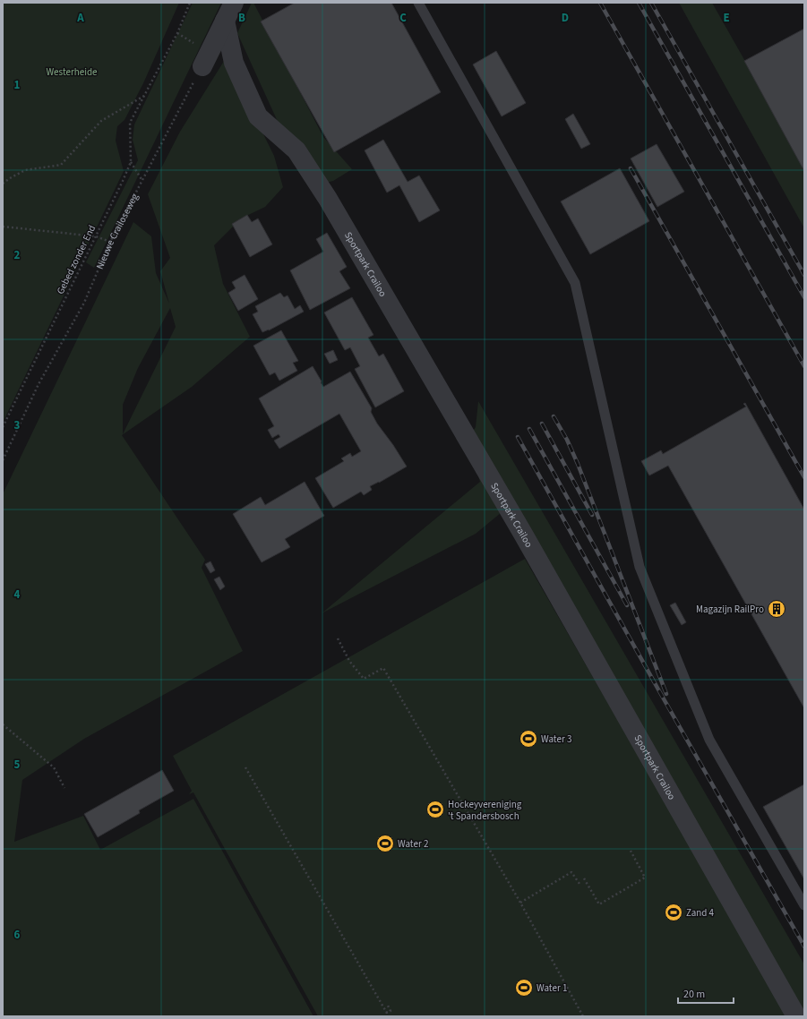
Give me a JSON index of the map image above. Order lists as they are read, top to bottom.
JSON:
{
  "streets": {
    "street": ["Sportpark Crailoo"],
    "path": ["Nieuwe Crailoseweg", "Gebed zonder End"]
  },
  "parks": ["Westerheide"],
  "places": {
    "building": ["Magazijn RailPro"],
    "sports": [
      "Water 3",
      "Hockeyvereniging 't Spandersbosch",
      "Water 2",
      "Zand 4",
      "Water 1"
    ]
  },
  "scale_bar": "20 m",
  "grid": {
    "columns": [
      "A",
      "B",
      "C",
      "D",
      "E"
    ],
    "rows": [
      "1",
      "2",
      "3",
      "4",
      "5",
      "6"
    ]
  }
}
